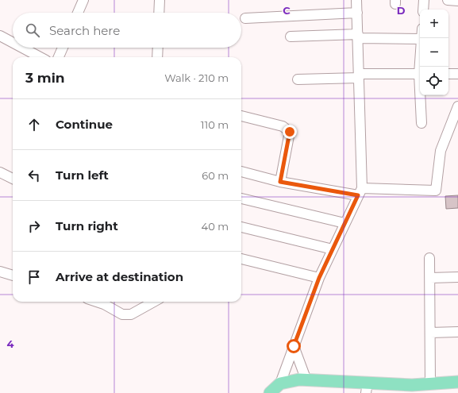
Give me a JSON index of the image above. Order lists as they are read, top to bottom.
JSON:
{
  "page": {
    "map_buttons": ["+", "−"],
    "search": "Search here",
    "heading": ["3 min", "Walk · 210 m"],
    "list": [
      ["Continue", "110 m"],
      ["Turn left", "60 m"],
      ["Turn right", "40 m"],
      "Arrive at destination"
    ]
  },
  "grid": {
    "columns": ["C", "D"],
    "rows": ["4"]
  }
}
